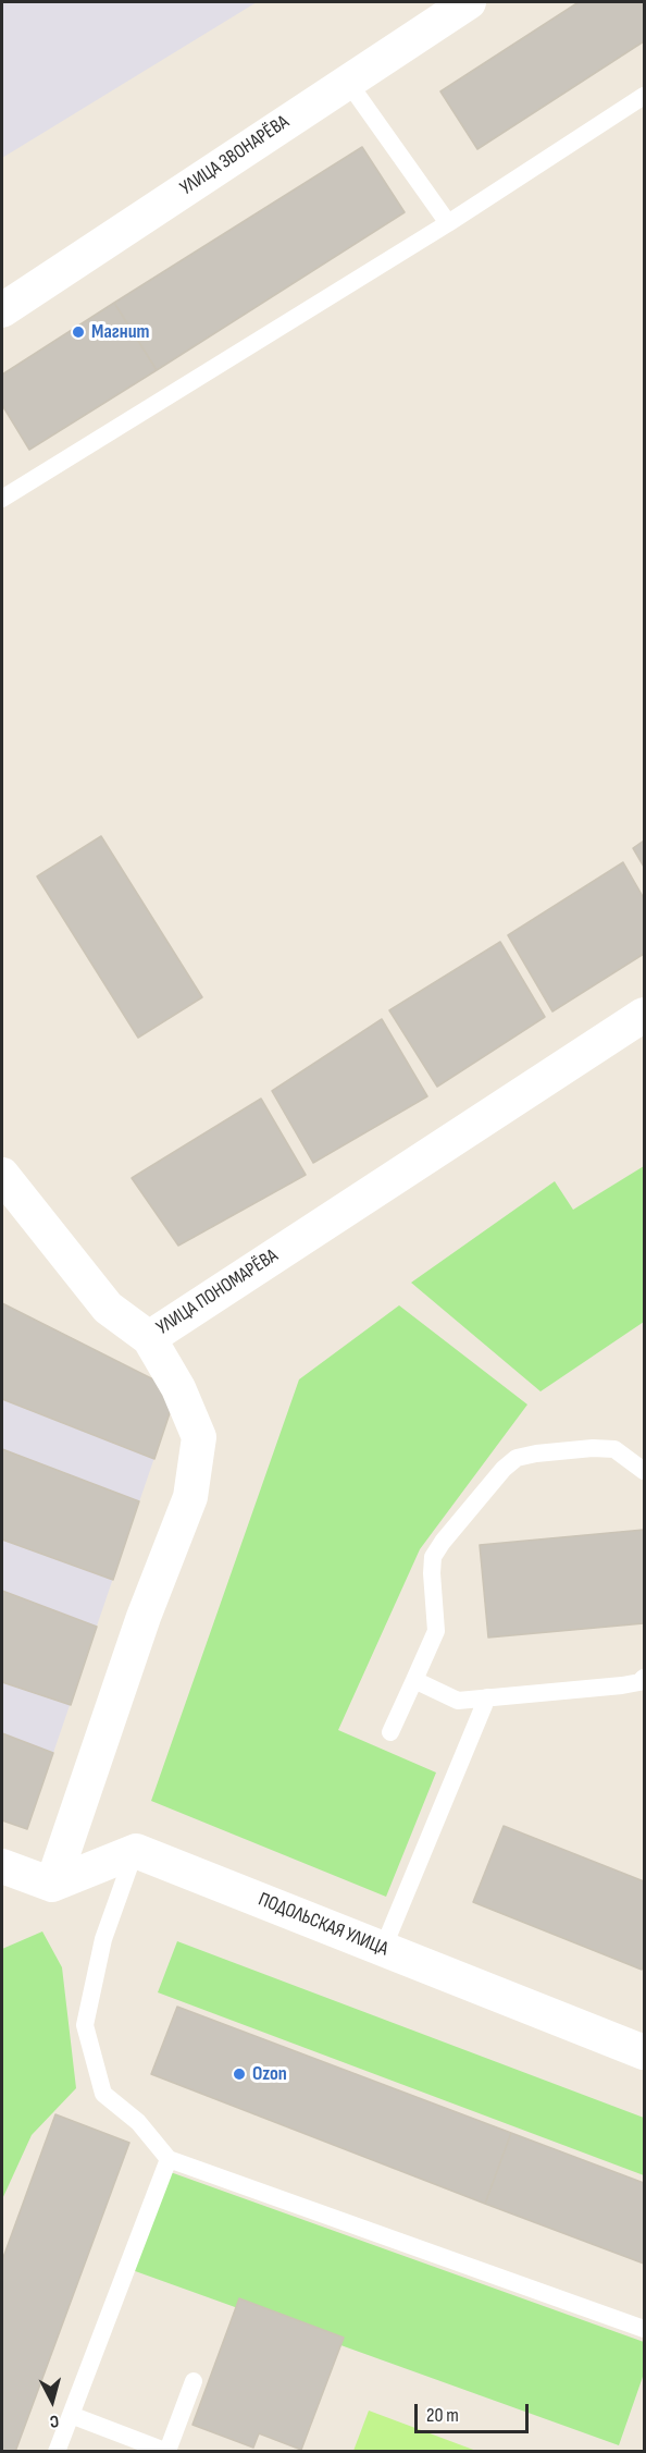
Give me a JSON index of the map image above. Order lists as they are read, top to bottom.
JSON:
{
  "streets": {
    "street": ["УЛИЦА ЗВОНАРЁВА", "УЛИЦА ПОНОМАРЁВА", "ПОДОЛЬСКАЯ УЛИЦА"]
  },
  "places": ["Магнит", "Ozon"],
  "scale_bar": "20 m",
  "north": "bottom"
}
